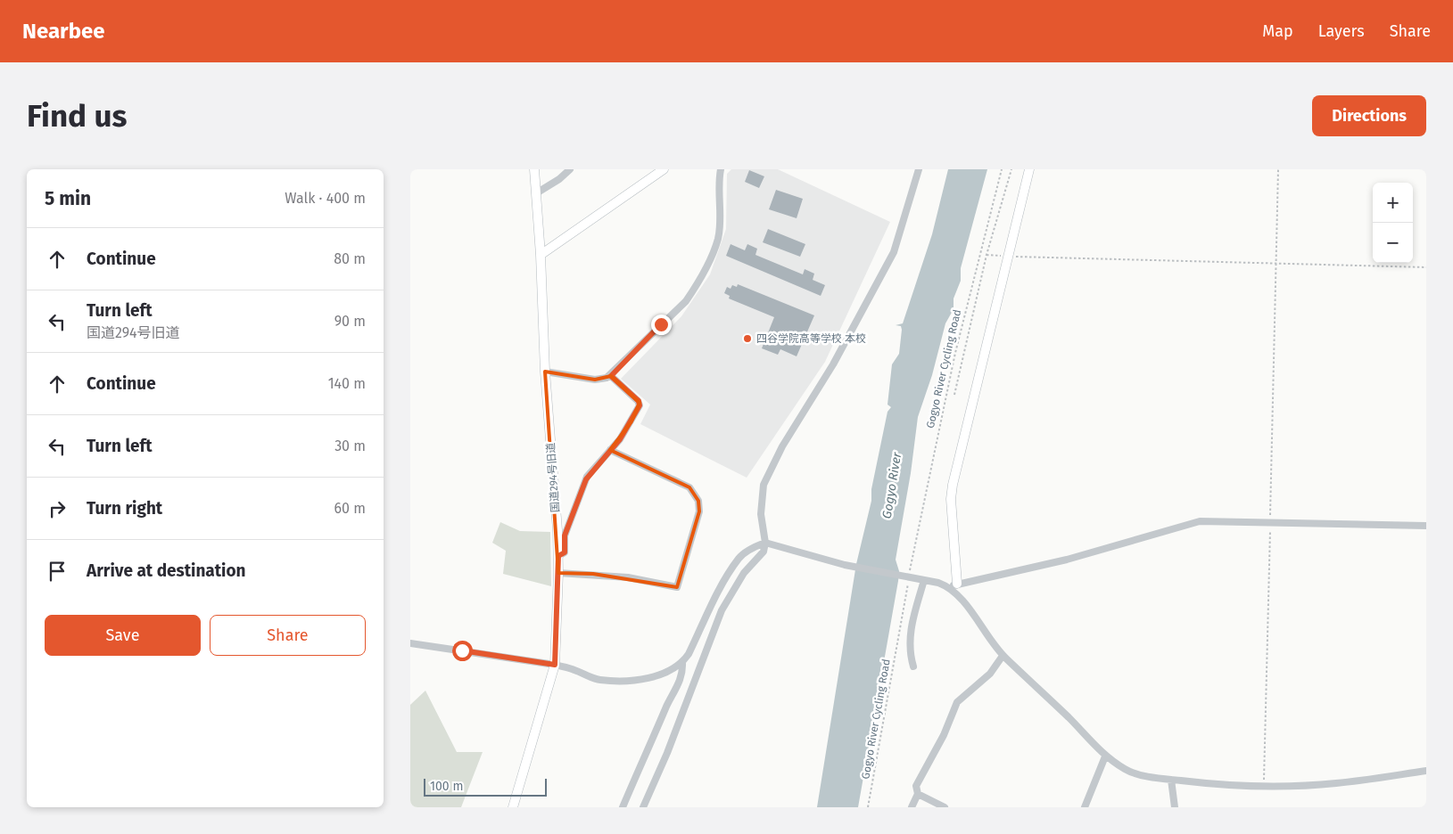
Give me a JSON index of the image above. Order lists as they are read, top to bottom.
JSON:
{
  "streets": {
    "street": ["国道294号旧道"],
    "path": ["Gogyo River Cycling Road"]
  },
  "water": ["Gogyo River"],
  "places": ["四谷学院高等学校 本校"],
  "scale_bar": "100 m",
  "page": {
    "header": "Nearbee",
    "nav": ["Map", "Layers", "Share"],
    "buttons": [
      "Directions",
      ["Save", "Share"]
    ],
    "title": "Find us",
    "heading": ["5 min", "Walk · 400 m"],
    "map_buttons": ["+", "−"],
    "list": [
      ["Continue", "80 m"],
      ["Turn left", "国道294号旧道", "90 m"],
      ["Continue", "140 m"],
      ["Turn left", "30 m"],
      ["Turn right", "60 m"],
      "Arrive at destination"
    ],
    "scale": "100 m"
  }
}
